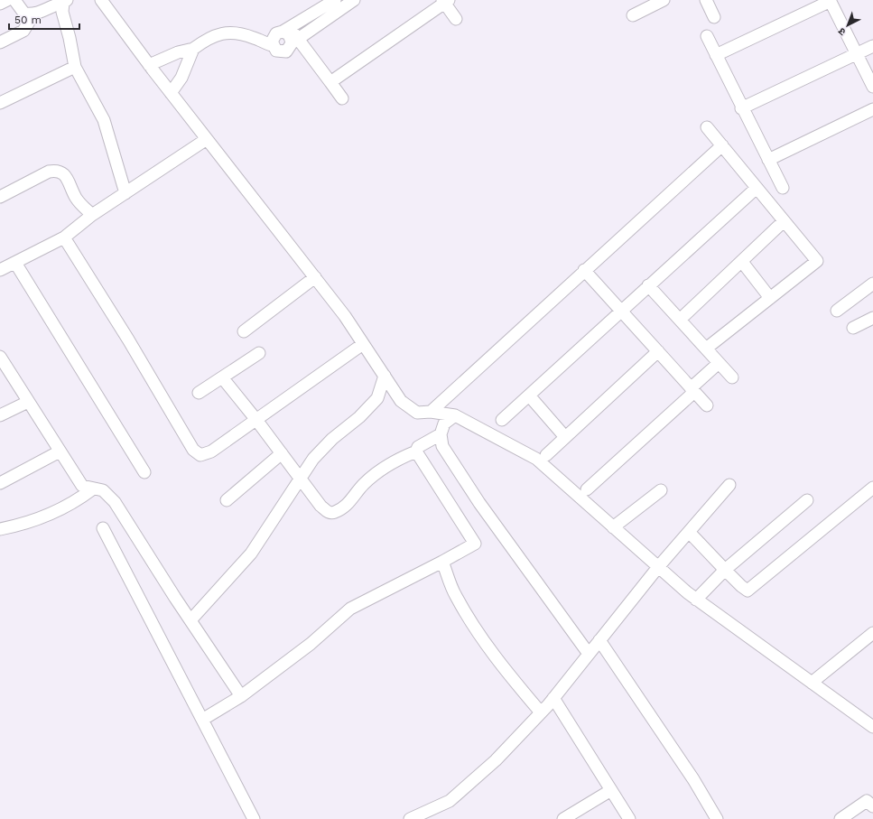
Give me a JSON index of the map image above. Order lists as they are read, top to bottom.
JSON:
{
  "scale_bar": "50 m",
  "north": "bottom left"
}
